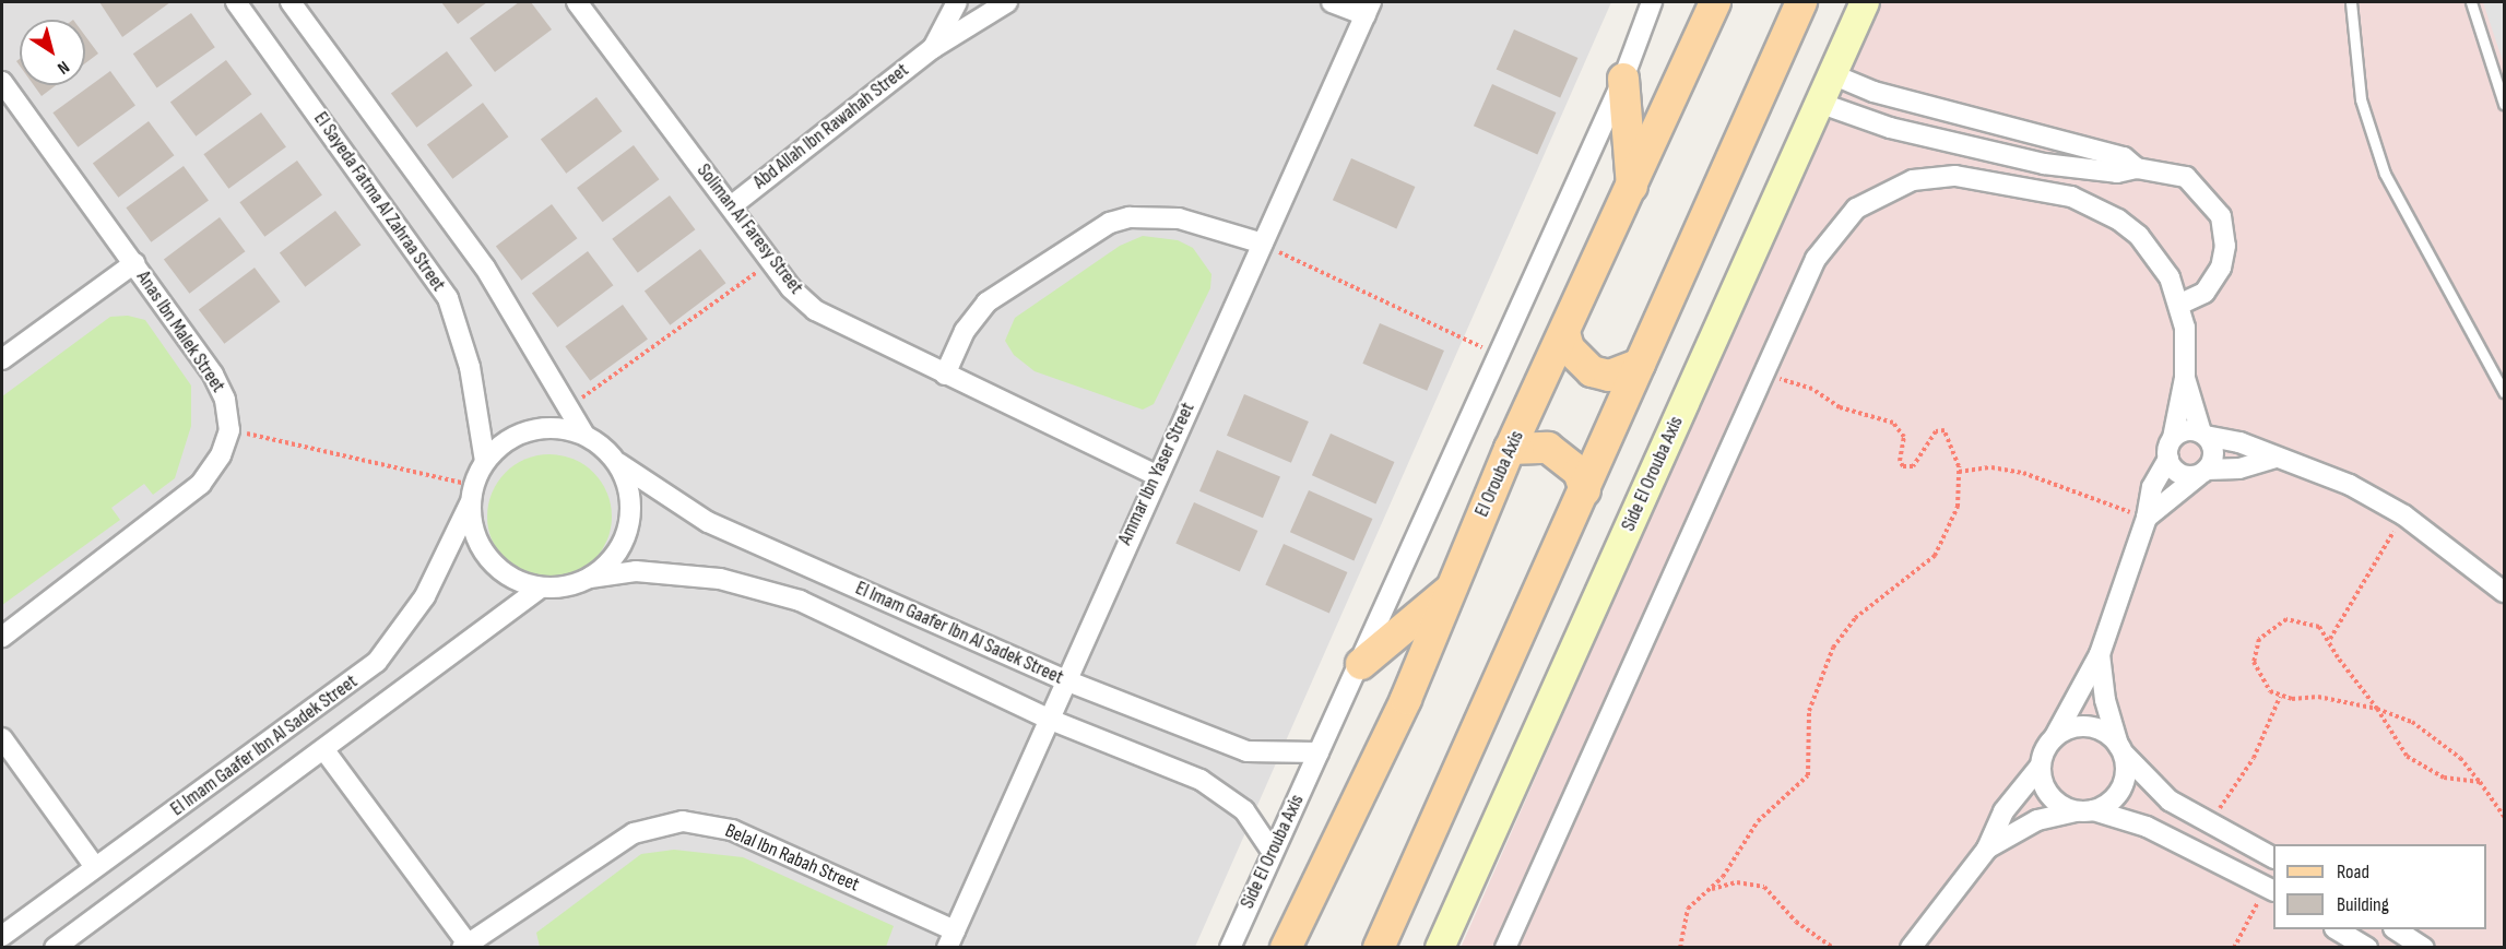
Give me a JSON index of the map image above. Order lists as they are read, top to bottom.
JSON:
{
  "streets": {
    "main road": ["El Orouba Axis"],
    "street": [
      "Abd Allah Ibn Rawahah Street",
      "El Sayeda Fatma Al Zahraa Street",
      "Soliman Al Faresy Street",
      "Anas Ibn Malek Street",
      "Ammar Ibn Yaser Street",
      "Side El Orouba Axis",
      "El Imam Gaafer Ibn Al Sadek Street",
      "Belal Ibn Rabah Street"
    ]
  },
  "crossings": [
    ["Abd Allah Ibn Rawahah Street", "Soliman Al Faresy Street"],
    ["El Sayeda Fatma Al Zahraa Street", "El Imam Gaafer Ibn Al Sadek Street"],
    ["Soliman Al Faresy Street", "Ammar Ibn Yaser Street"],
    ["Ammar Ibn Yaser Street", "El Imam Gaafer Ibn Al Sadek Street"],
    ["Ammar Ibn Yaser Street", "Belal Ibn Rabah Street"],
    ["Side El Orouba Axis", "El Imam Gaafer Ibn Al Sadek Street"]
  ],
  "legend": ["Road", "Building"],
  "north": "bottom right"
}
